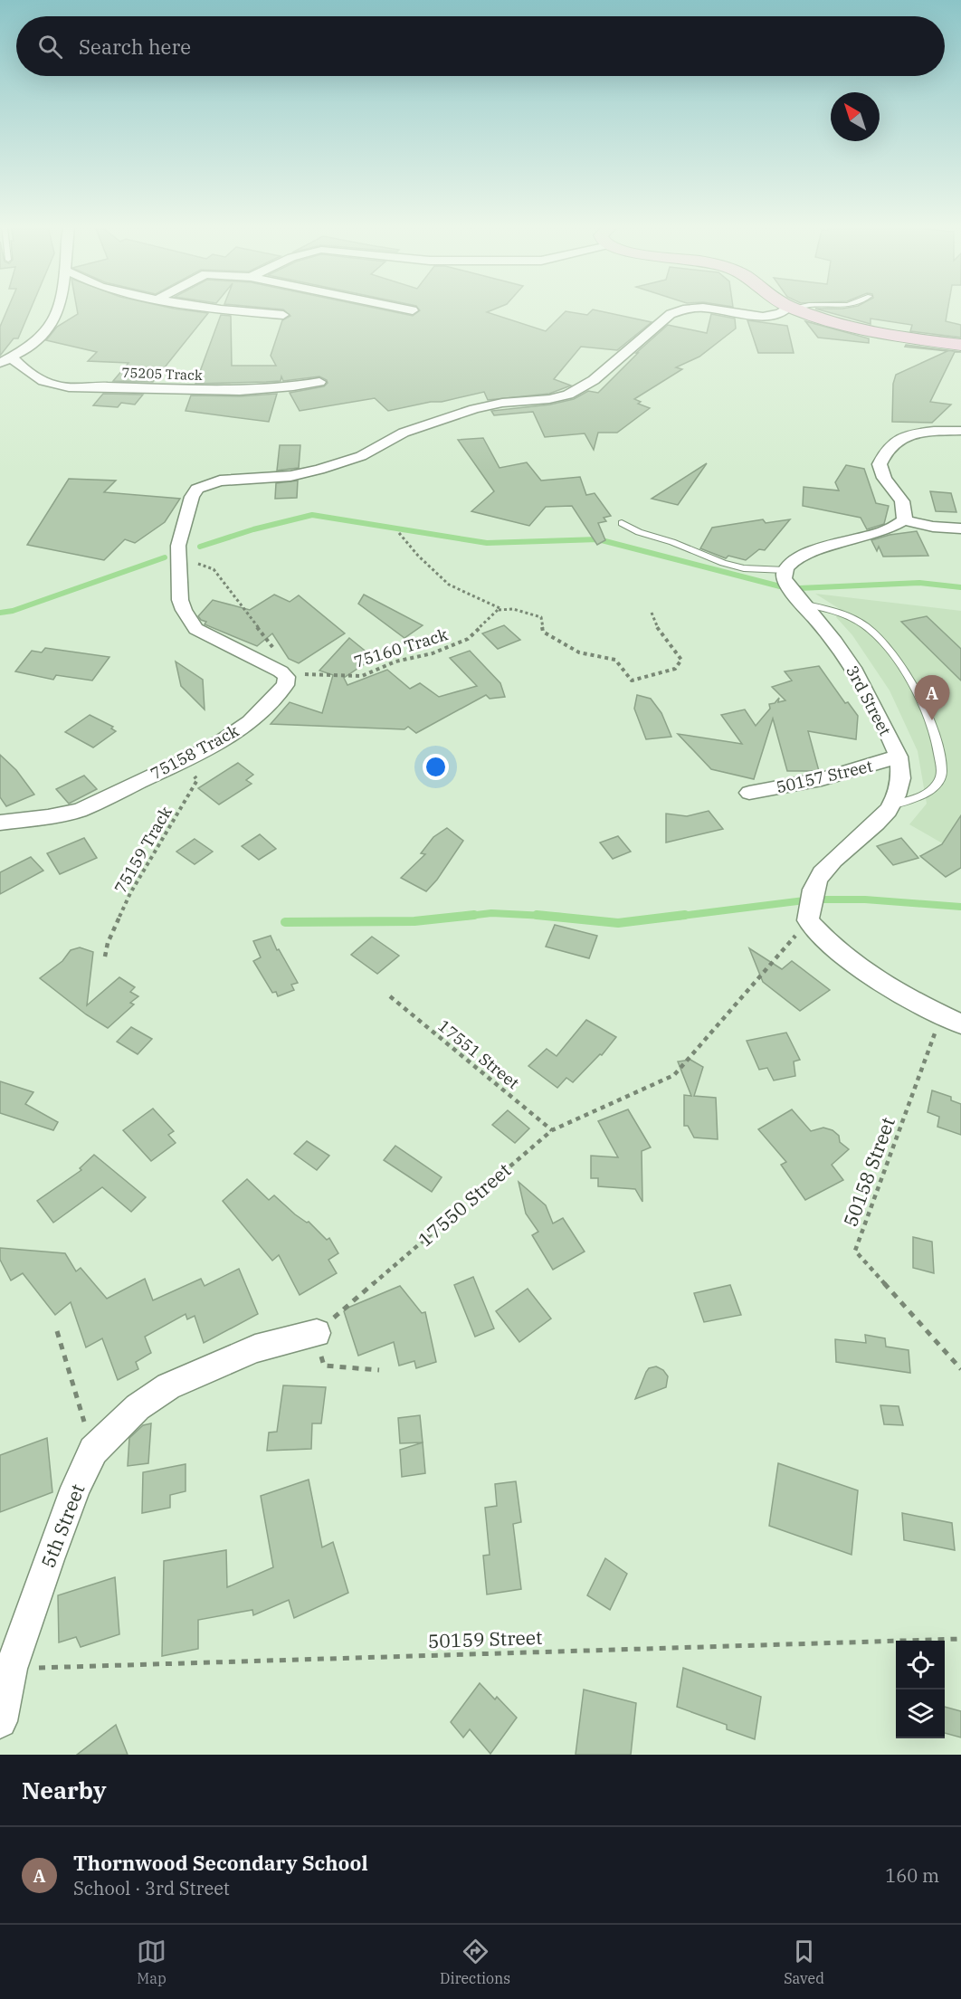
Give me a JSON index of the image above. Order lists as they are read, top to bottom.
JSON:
{
  "streets": {
    "street": [
      "75205 Track",
      "3rd Street",
      "75158 Track",
      "50157 Street",
      "5th Street"
    ],
    "path": [
      "75160 Track",
      "75159 Track",
      "17551 Street",
      "50158 Street",
      "17550 Street",
      "50159 Street"
    ]
  },
  "crossings": [
    ["75160 Track", "75158 Track"],
    ["3rd Street", "50157 Street"],
    ["3rd Street", "17550 Street"],
    ["75158 Track", "75159 Track"],
    ["17551 Street", "17550 Street"],
    ["5th Street", "50159 Street"]
  ],
  "north": "top left",
  "page": {
    "search": "Search here",
    "pins": "A",
    "heading": "Nearby",
    "list": [
      {
        "mark": "A",
        "name": "Thornwood Secondary School",
        "note": "School · 3rd Street",
        "value": "160 m"
      }
    ],
    "nav": ["Map", "Directions", "Saved"]
  }
}
